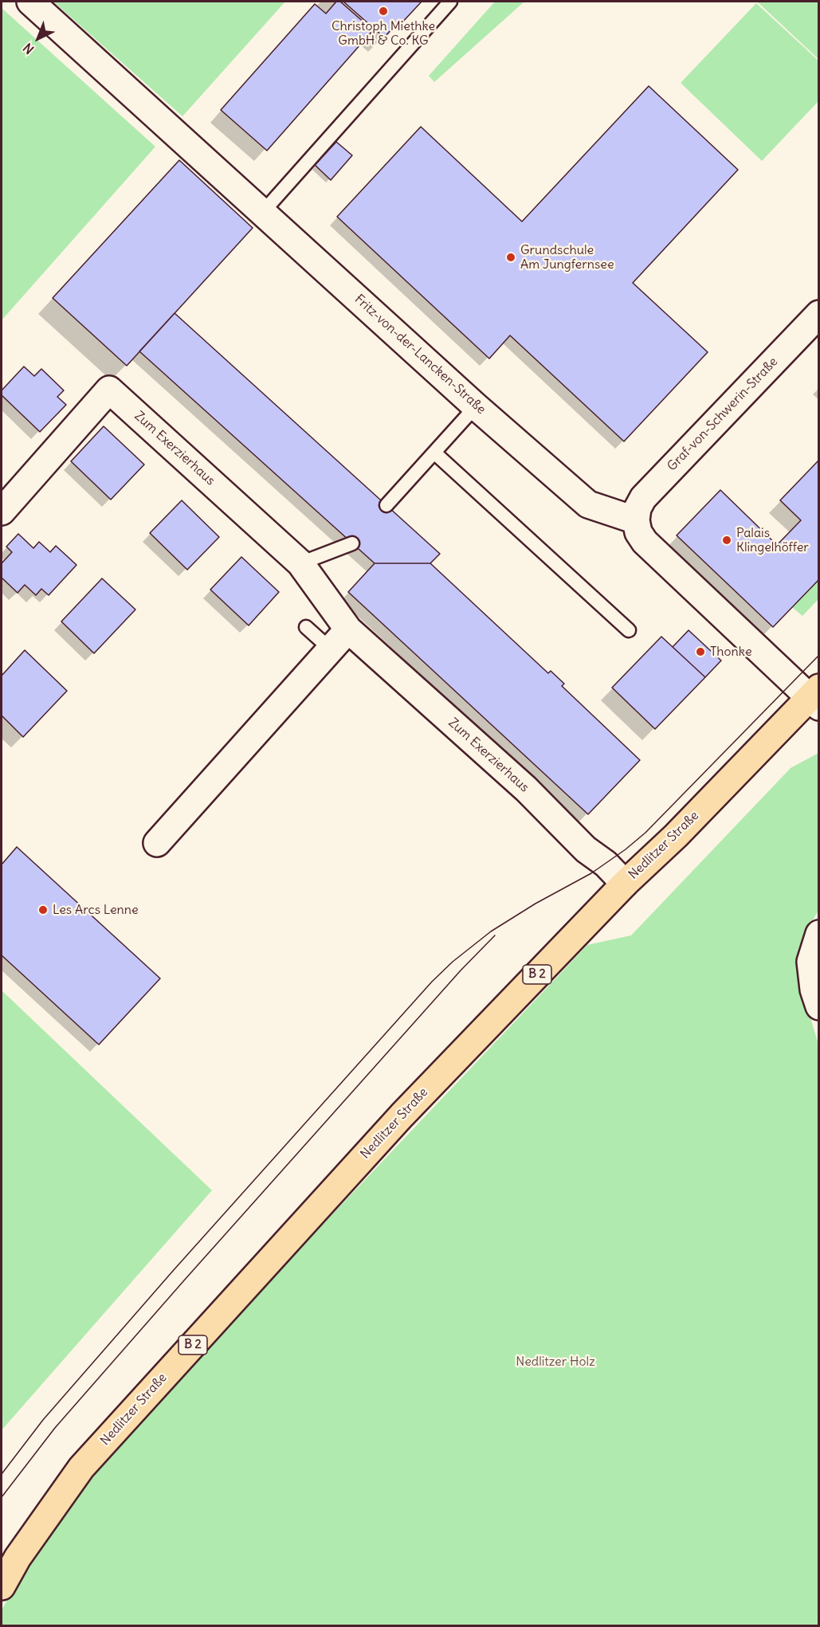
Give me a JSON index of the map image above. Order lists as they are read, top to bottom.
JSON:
{
  "streets": {
    "main road": ["Nedlitzer Straße", "B 2"],
    "street": ["Fritz-von-der-Lancken-Straße", "Graf-von-Schwerin-Straße", "Zum Exerzierhaus"]
  },
  "crossings": [
    ["Fritz-von-der-Lancken-Straße", "Graf-von-Schwerin-Straße"],
    ["Zum Exerzierhaus", "Nedlitzer Straße"]
  ],
  "parks": ["Nedlitzer Holz"],
  "places": [
    "Christoph Miethke GmbH & Co. KG",
    "Grundschule Am Jungfernsee",
    "Palais Klingelhöffer",
    "Thonke",
    "Les Arcs Lenne"
  ],
  "north": "bottom left"
}
